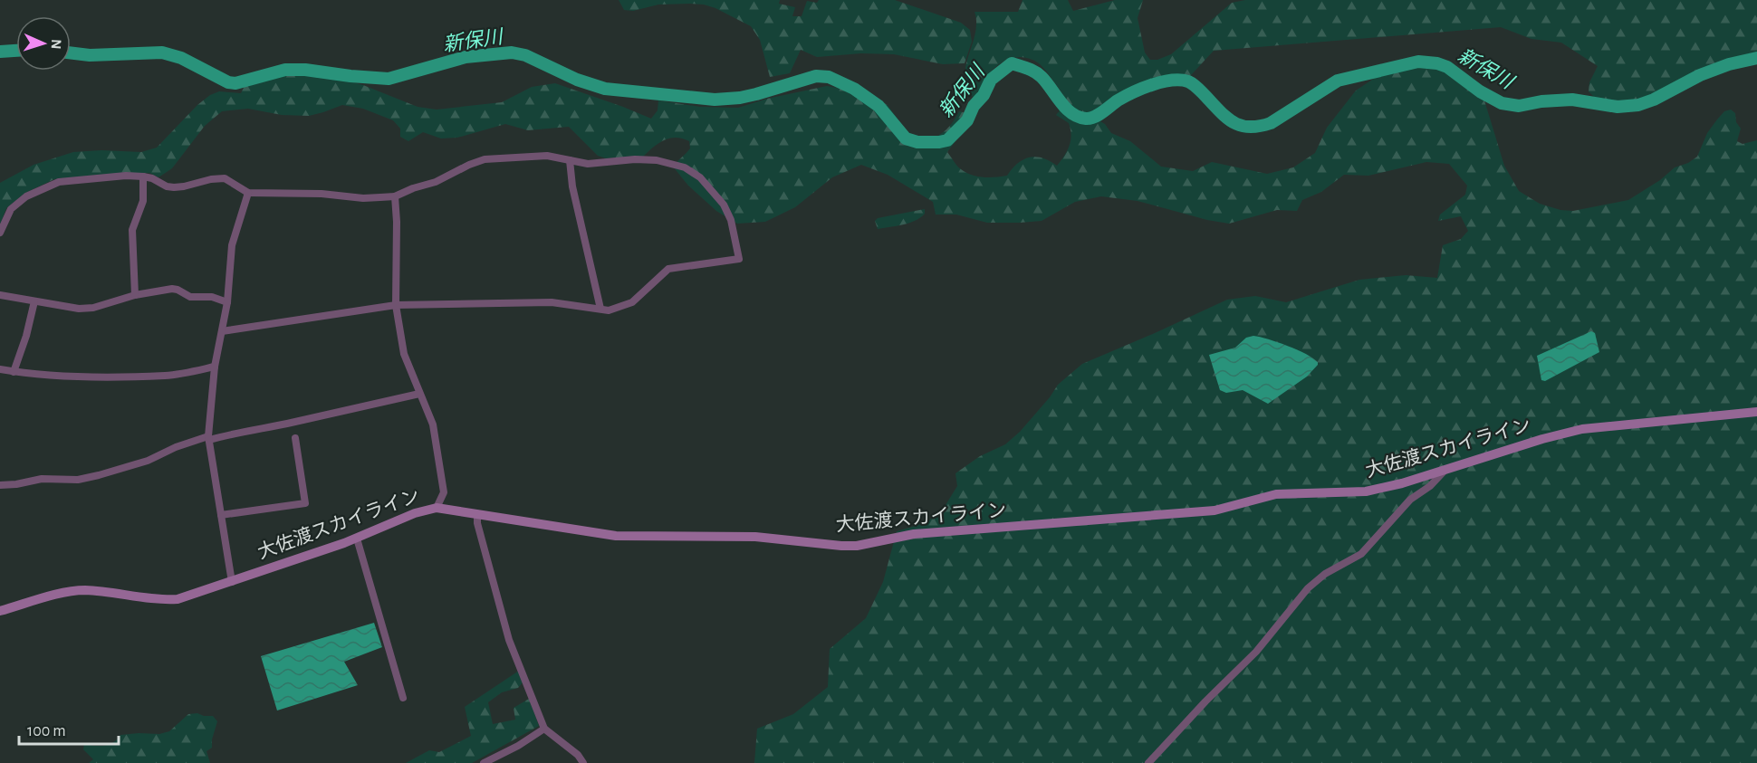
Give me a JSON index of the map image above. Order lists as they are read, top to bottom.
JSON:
{
  "streets": {
    "street": ["大佐渡スカイライン"]
  },
  "water": ["新保川"],
  "scale_bar": "100 m",
  "north": "right"
}
